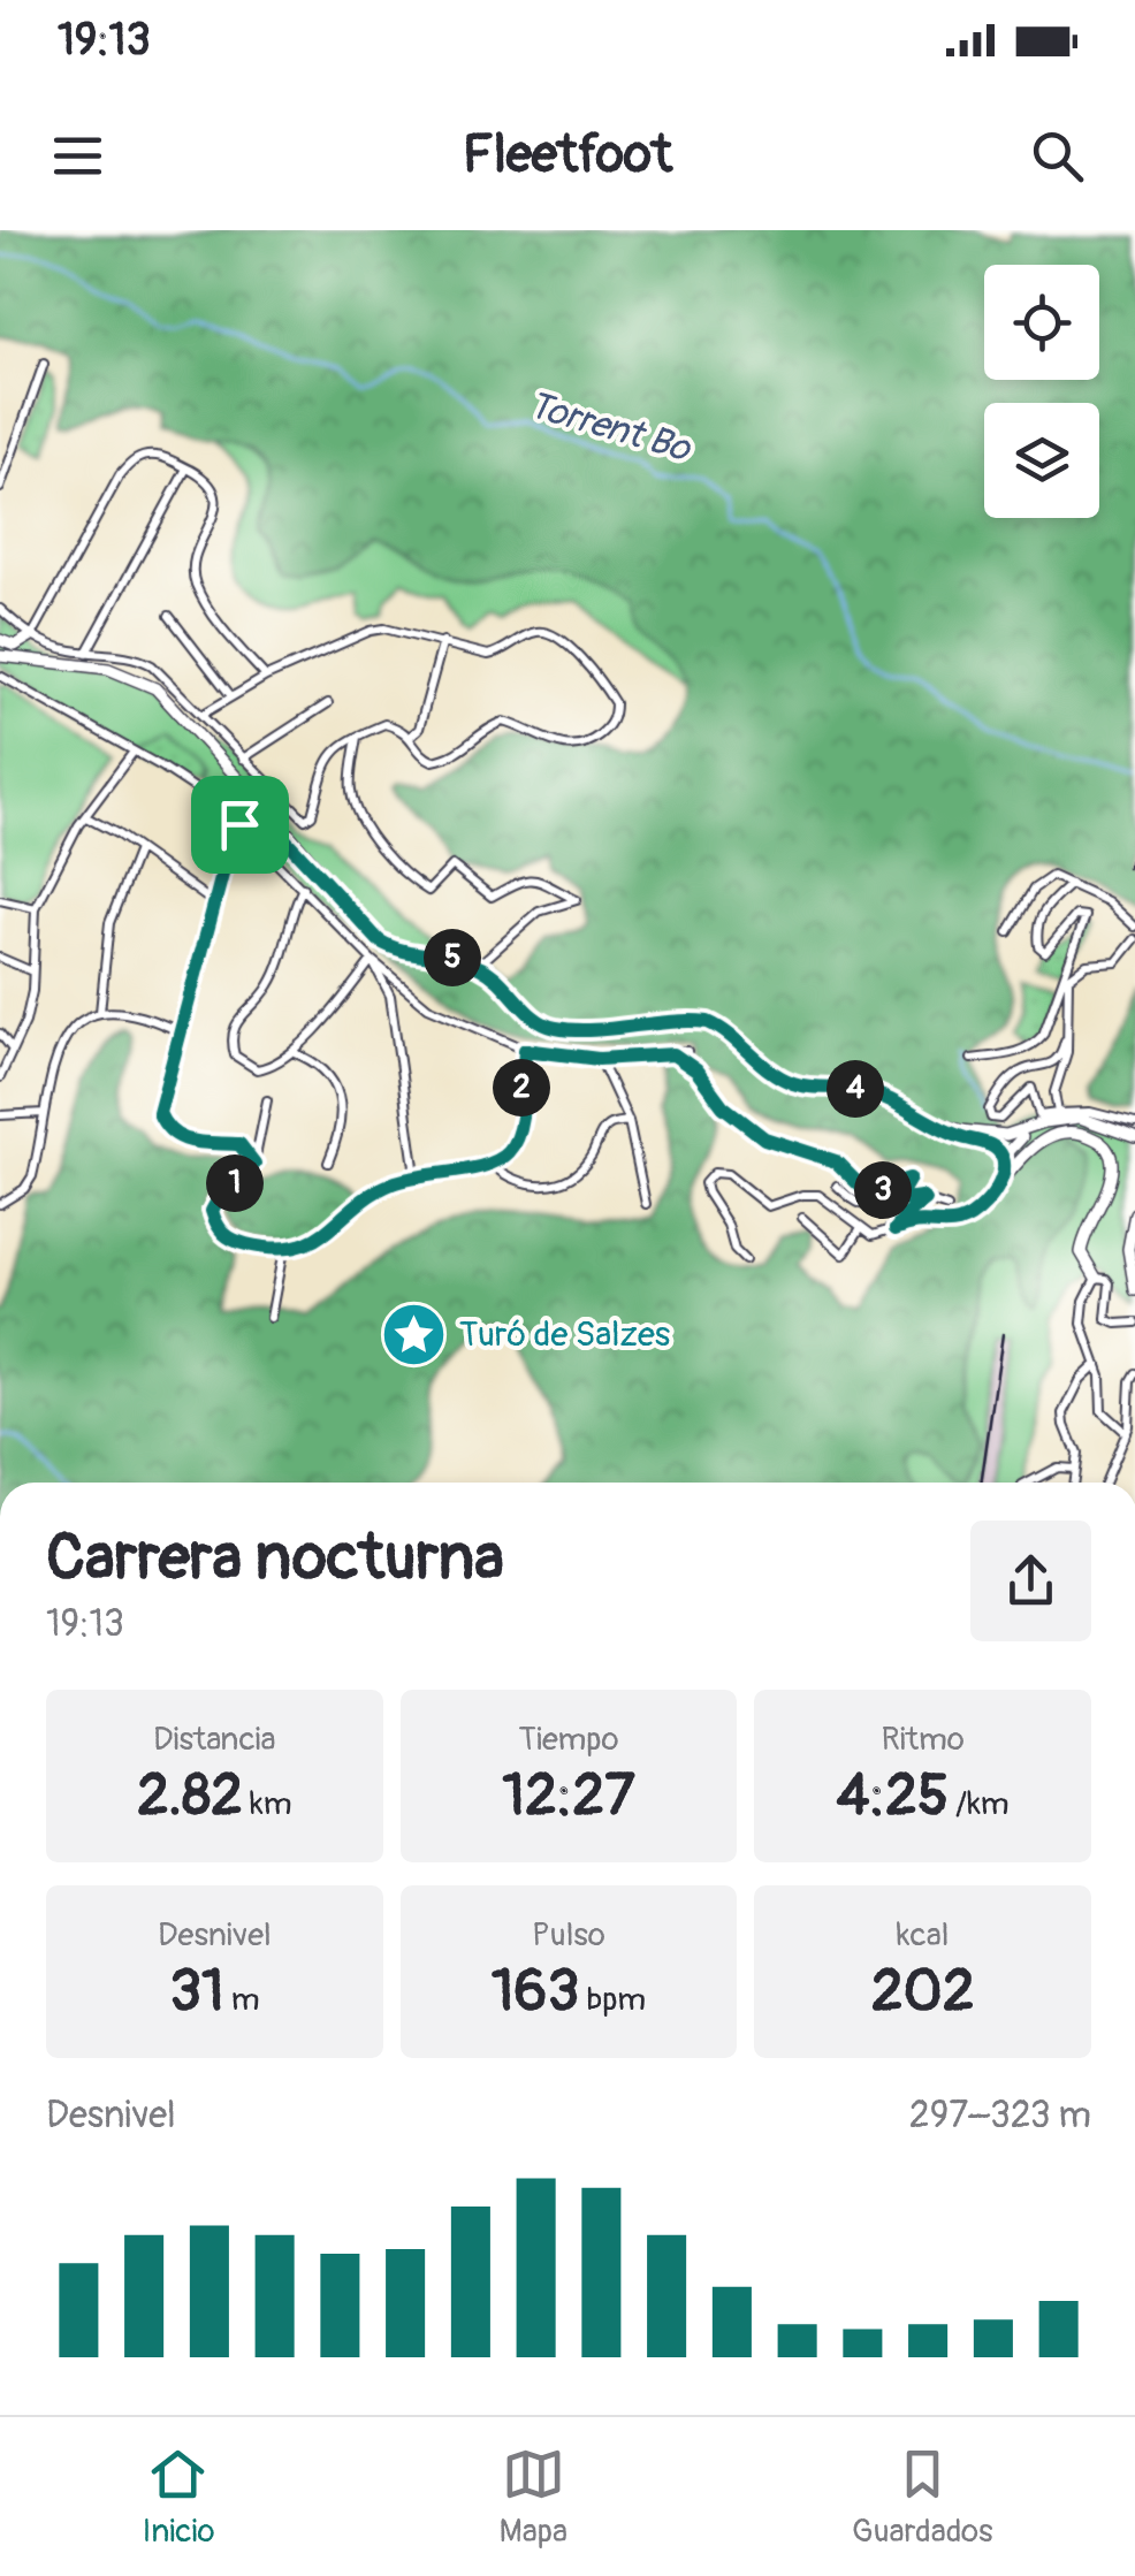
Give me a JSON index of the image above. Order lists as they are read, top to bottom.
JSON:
{
  "water": ["Torrent Bo"],
  "places": {
    "place": ["Turó de Salzes"]
  },
  "page": {
    "status": "19:13",
    "header": "Fleetfoot",
    "pins": [
      "5",
      "2",
      "4",
      "1",
      "3"
    ],
    "heading": ["Carrera nocturna", "19:13"],
    "stats": [
      ["Distancia", "2.82 km"],
      ["Tiempo", "12:27"],
      ["Ritmo", "4:25 /km"],
      ["Desnivel", "31 m"],
      ["Pulso", "163 bpm"],
      ["kcal", "202"]
    ],
    "chart": ["Desnivel", "297–323 m"],
    "tabs": ["Inicio", "Mapa", "Guardados"]
  }
}
